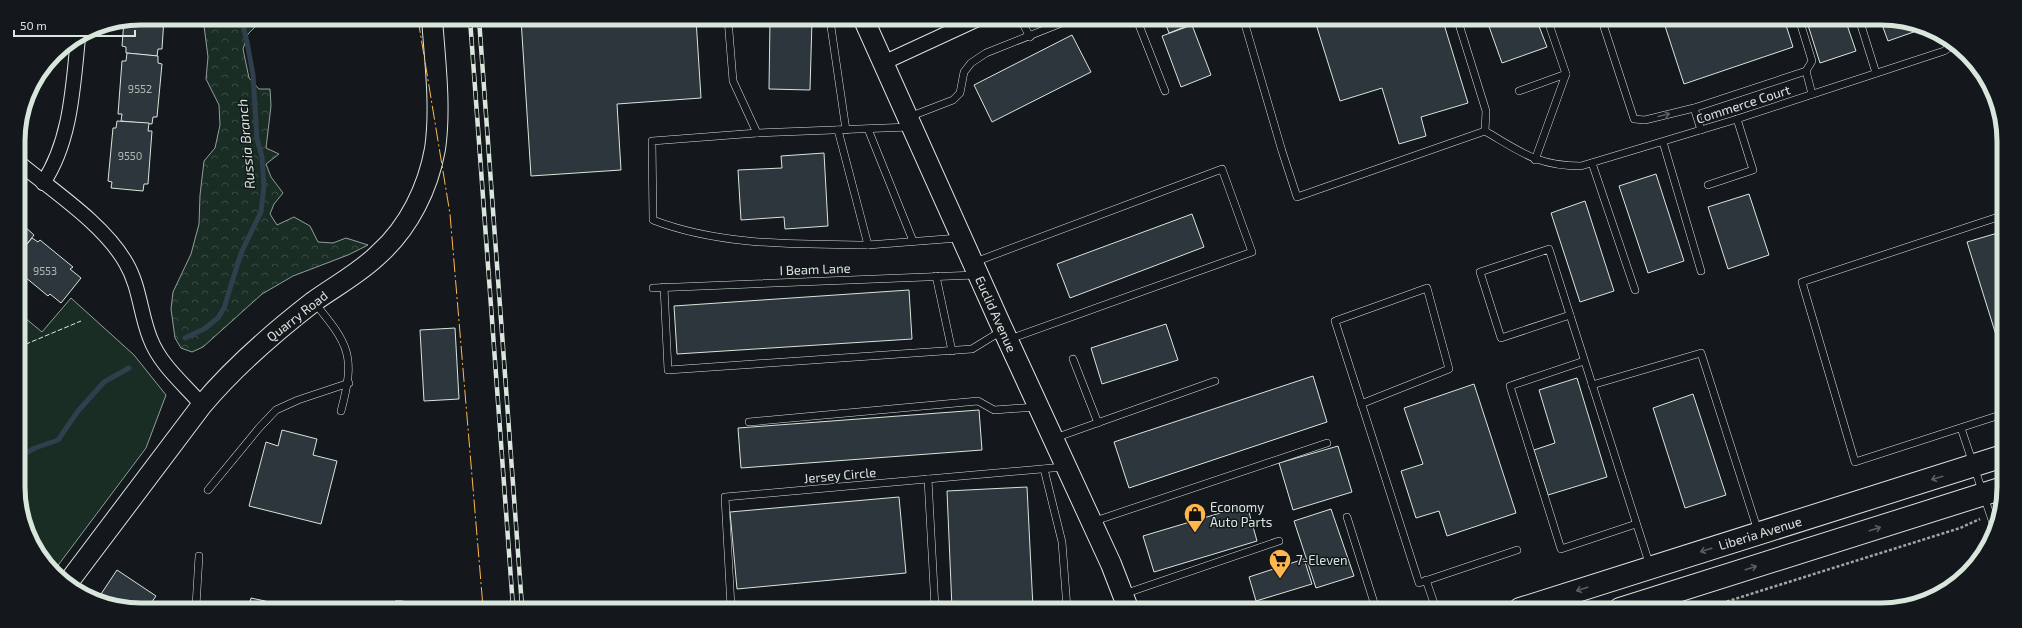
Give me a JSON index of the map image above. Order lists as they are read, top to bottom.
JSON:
{
  "streets": {
    "highway": ["Liberia Avenue"],
    "street": ["Euclid Avenue", "Quarry Road"],
    "lane": ["Commerce Court", "I Beam Lane", "Jersey Circle"]
  },
  "crossings": [
    ["I Beam Lane", "Euclid Avenue"],
    ["Euclid Avenue", "Jersey Circle"]
  ],
  "water": ["Russia Branch"],
  "places": {
    "shop": ["Economy Auto Parts"],
    "supermarket": ["7-Eleven"]
  },
  "house_numbers": ["9552", "9550", "9553"],
  "scale_bar": "50 m"
}
